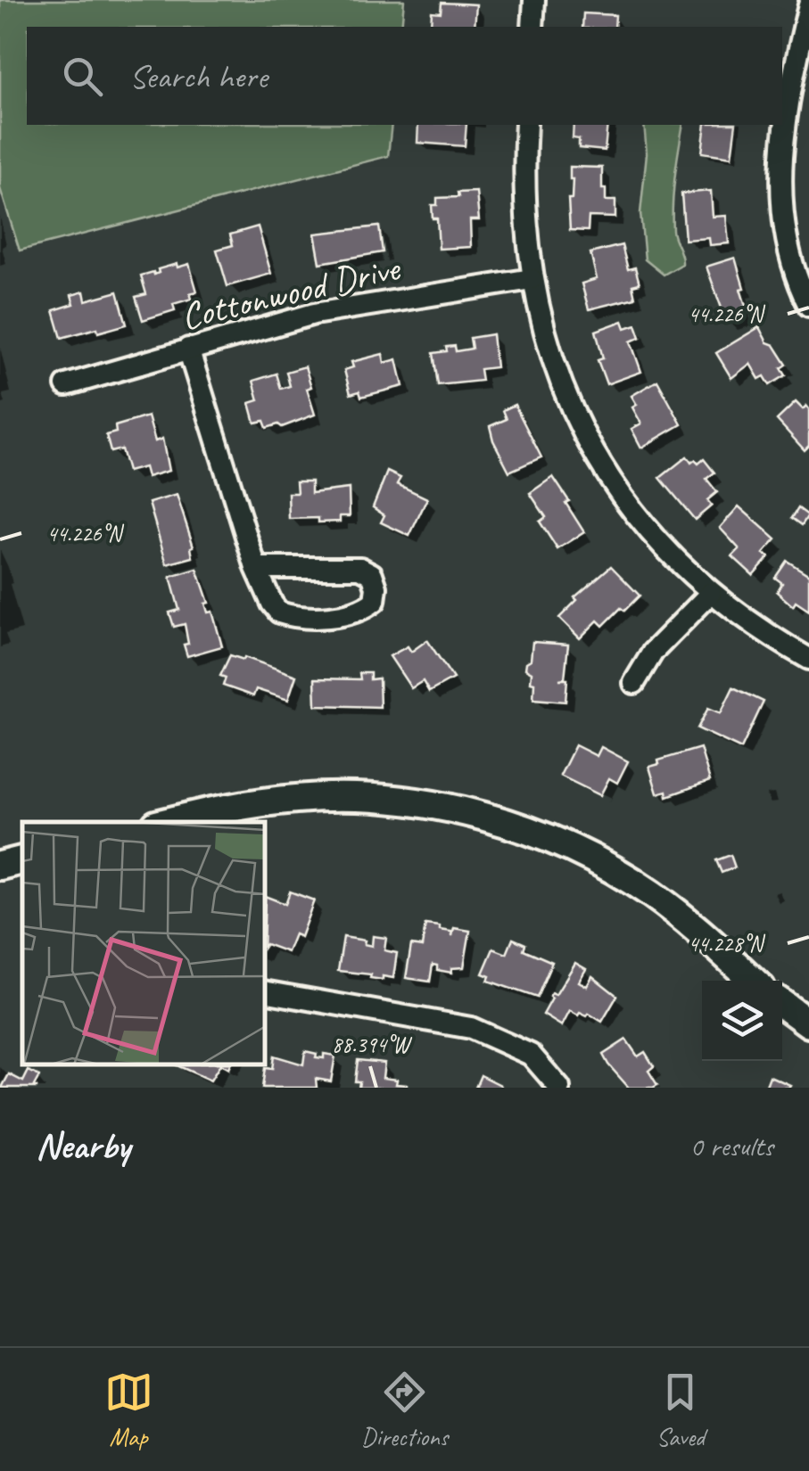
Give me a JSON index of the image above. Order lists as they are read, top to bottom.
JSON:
{
  "streets": {
    "street": ["Cottonwood Drive"]
  },
  "page": {
    "search": "Search here",
    "heading": ["Nearby", "0 results"],
    "nav": ["Map", "Directions", "Saved"]
  },
  "coordinates": ["44.226°N", "44.228°N", "88.394°W"]
}
